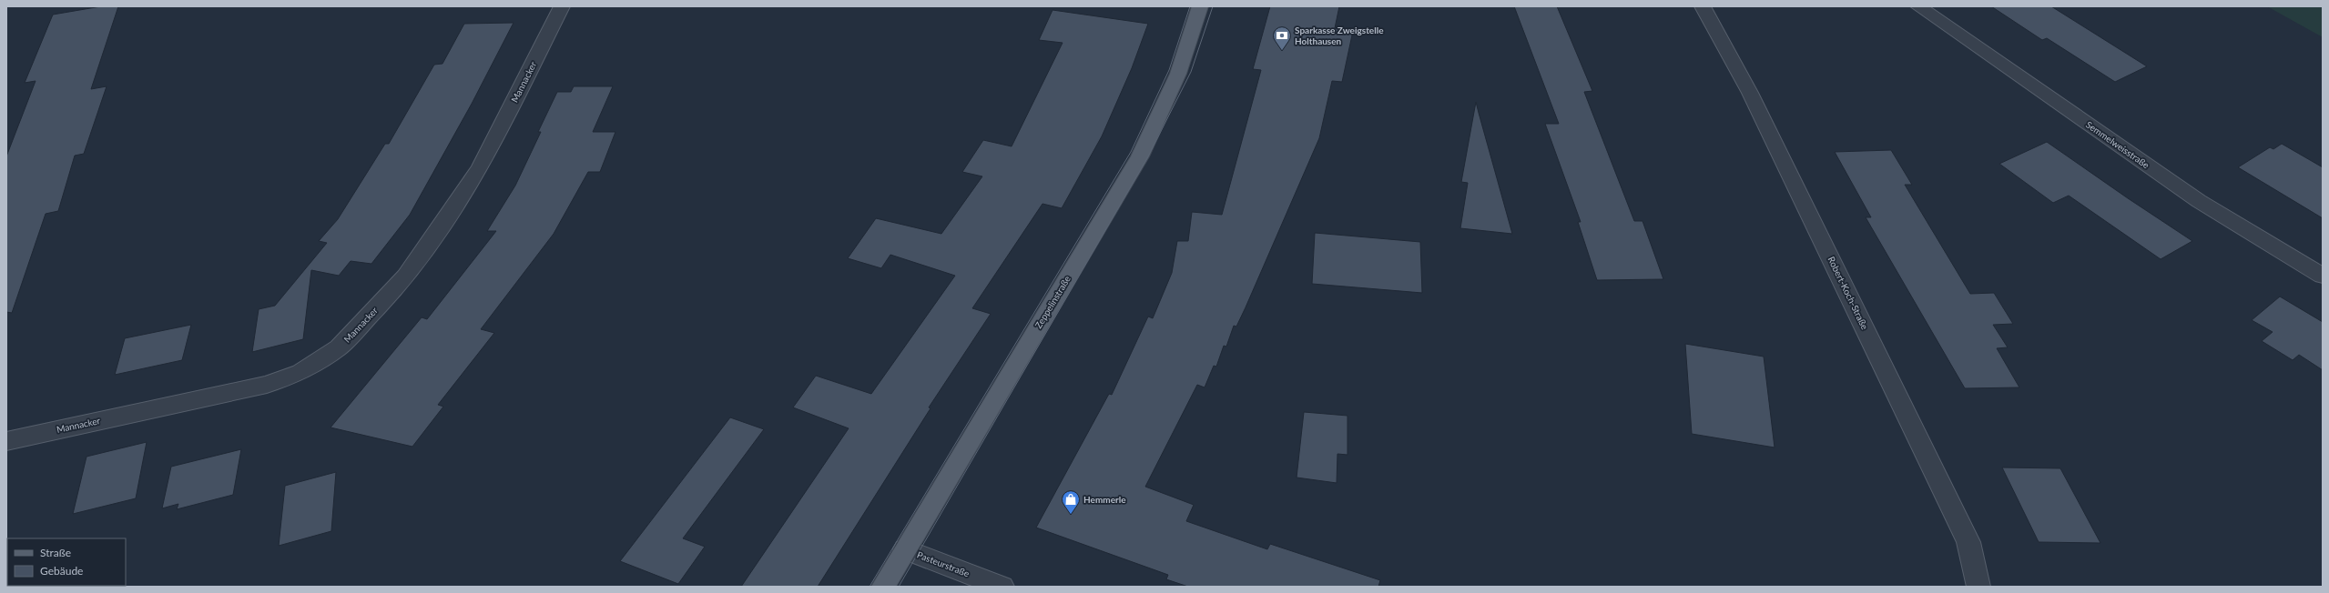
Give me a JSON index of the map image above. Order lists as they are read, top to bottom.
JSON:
{
  "streets": {
    "main road": ["Zeppelinstraße"],
    "street": [
      "Mannacker",
      "Semmelweisstraße",
      "Robert-Koch-Straße",
      "Pasteurstraße"
    ]
  },
  "crossings": [
    ["Zeppelinstraße", "Pasteurstraße"]
  ],
  "places": {
    "bank": ["Sparkasse Zweigstelle Holthausen"],
    "shop": ["Hemmerle"]
  },
  "legend": ["Straße", "Gebäude"]
}
